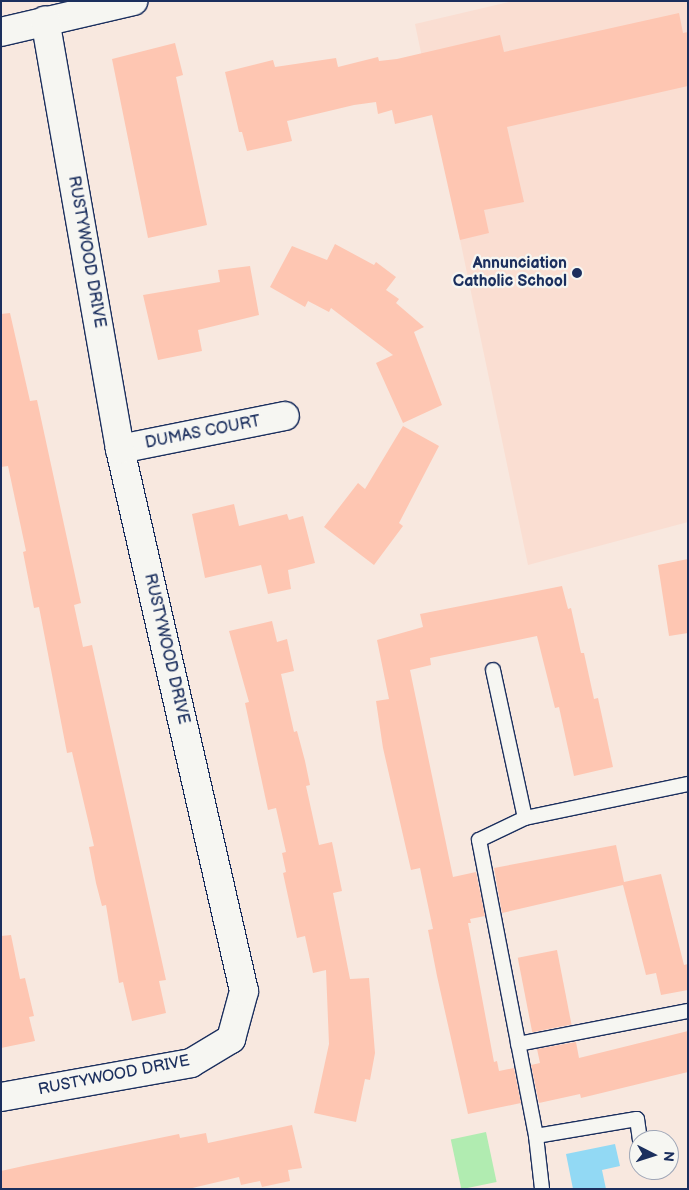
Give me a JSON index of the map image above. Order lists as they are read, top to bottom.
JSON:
{
  "streets": {
    "street": ["RUSTYWOOD DRIVE", "DUMAS COURT"]
  },
  "crossings": [
    ["RUSTYWOOD DRIVE", "DUMAS COURT"]
  ],
  "places": ["Annunciation Catholic School"],
  "north": "right"
}
